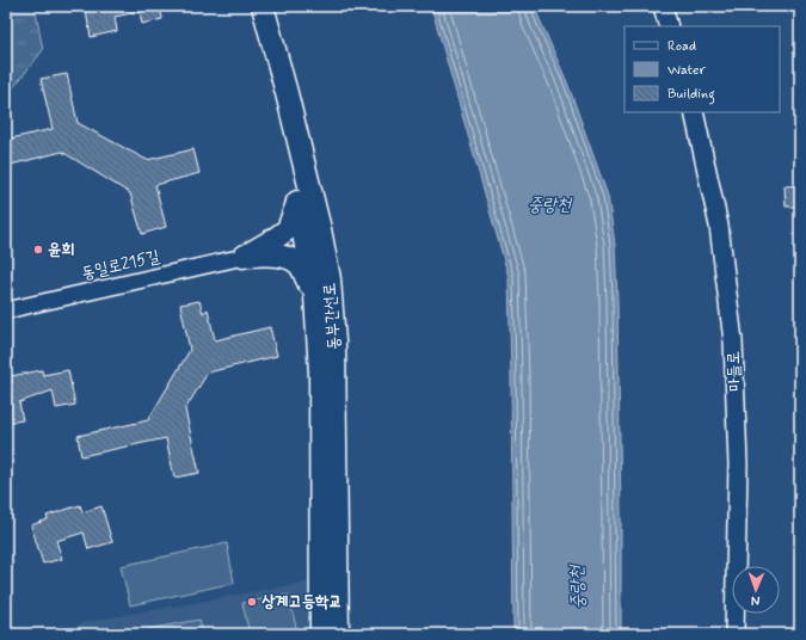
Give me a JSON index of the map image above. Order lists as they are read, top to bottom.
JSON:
{
  "streets": {
    "highway": ["동부간선로"],
    "main road": ["마들로"],
    "street": ["동일로215길"]
  },
  "water": ["중랑천"],
  "places": ["윤희", "상계고등학교"],
  "legend": ["Road", "Water", "Building"],
  "north": "bottom"
}
